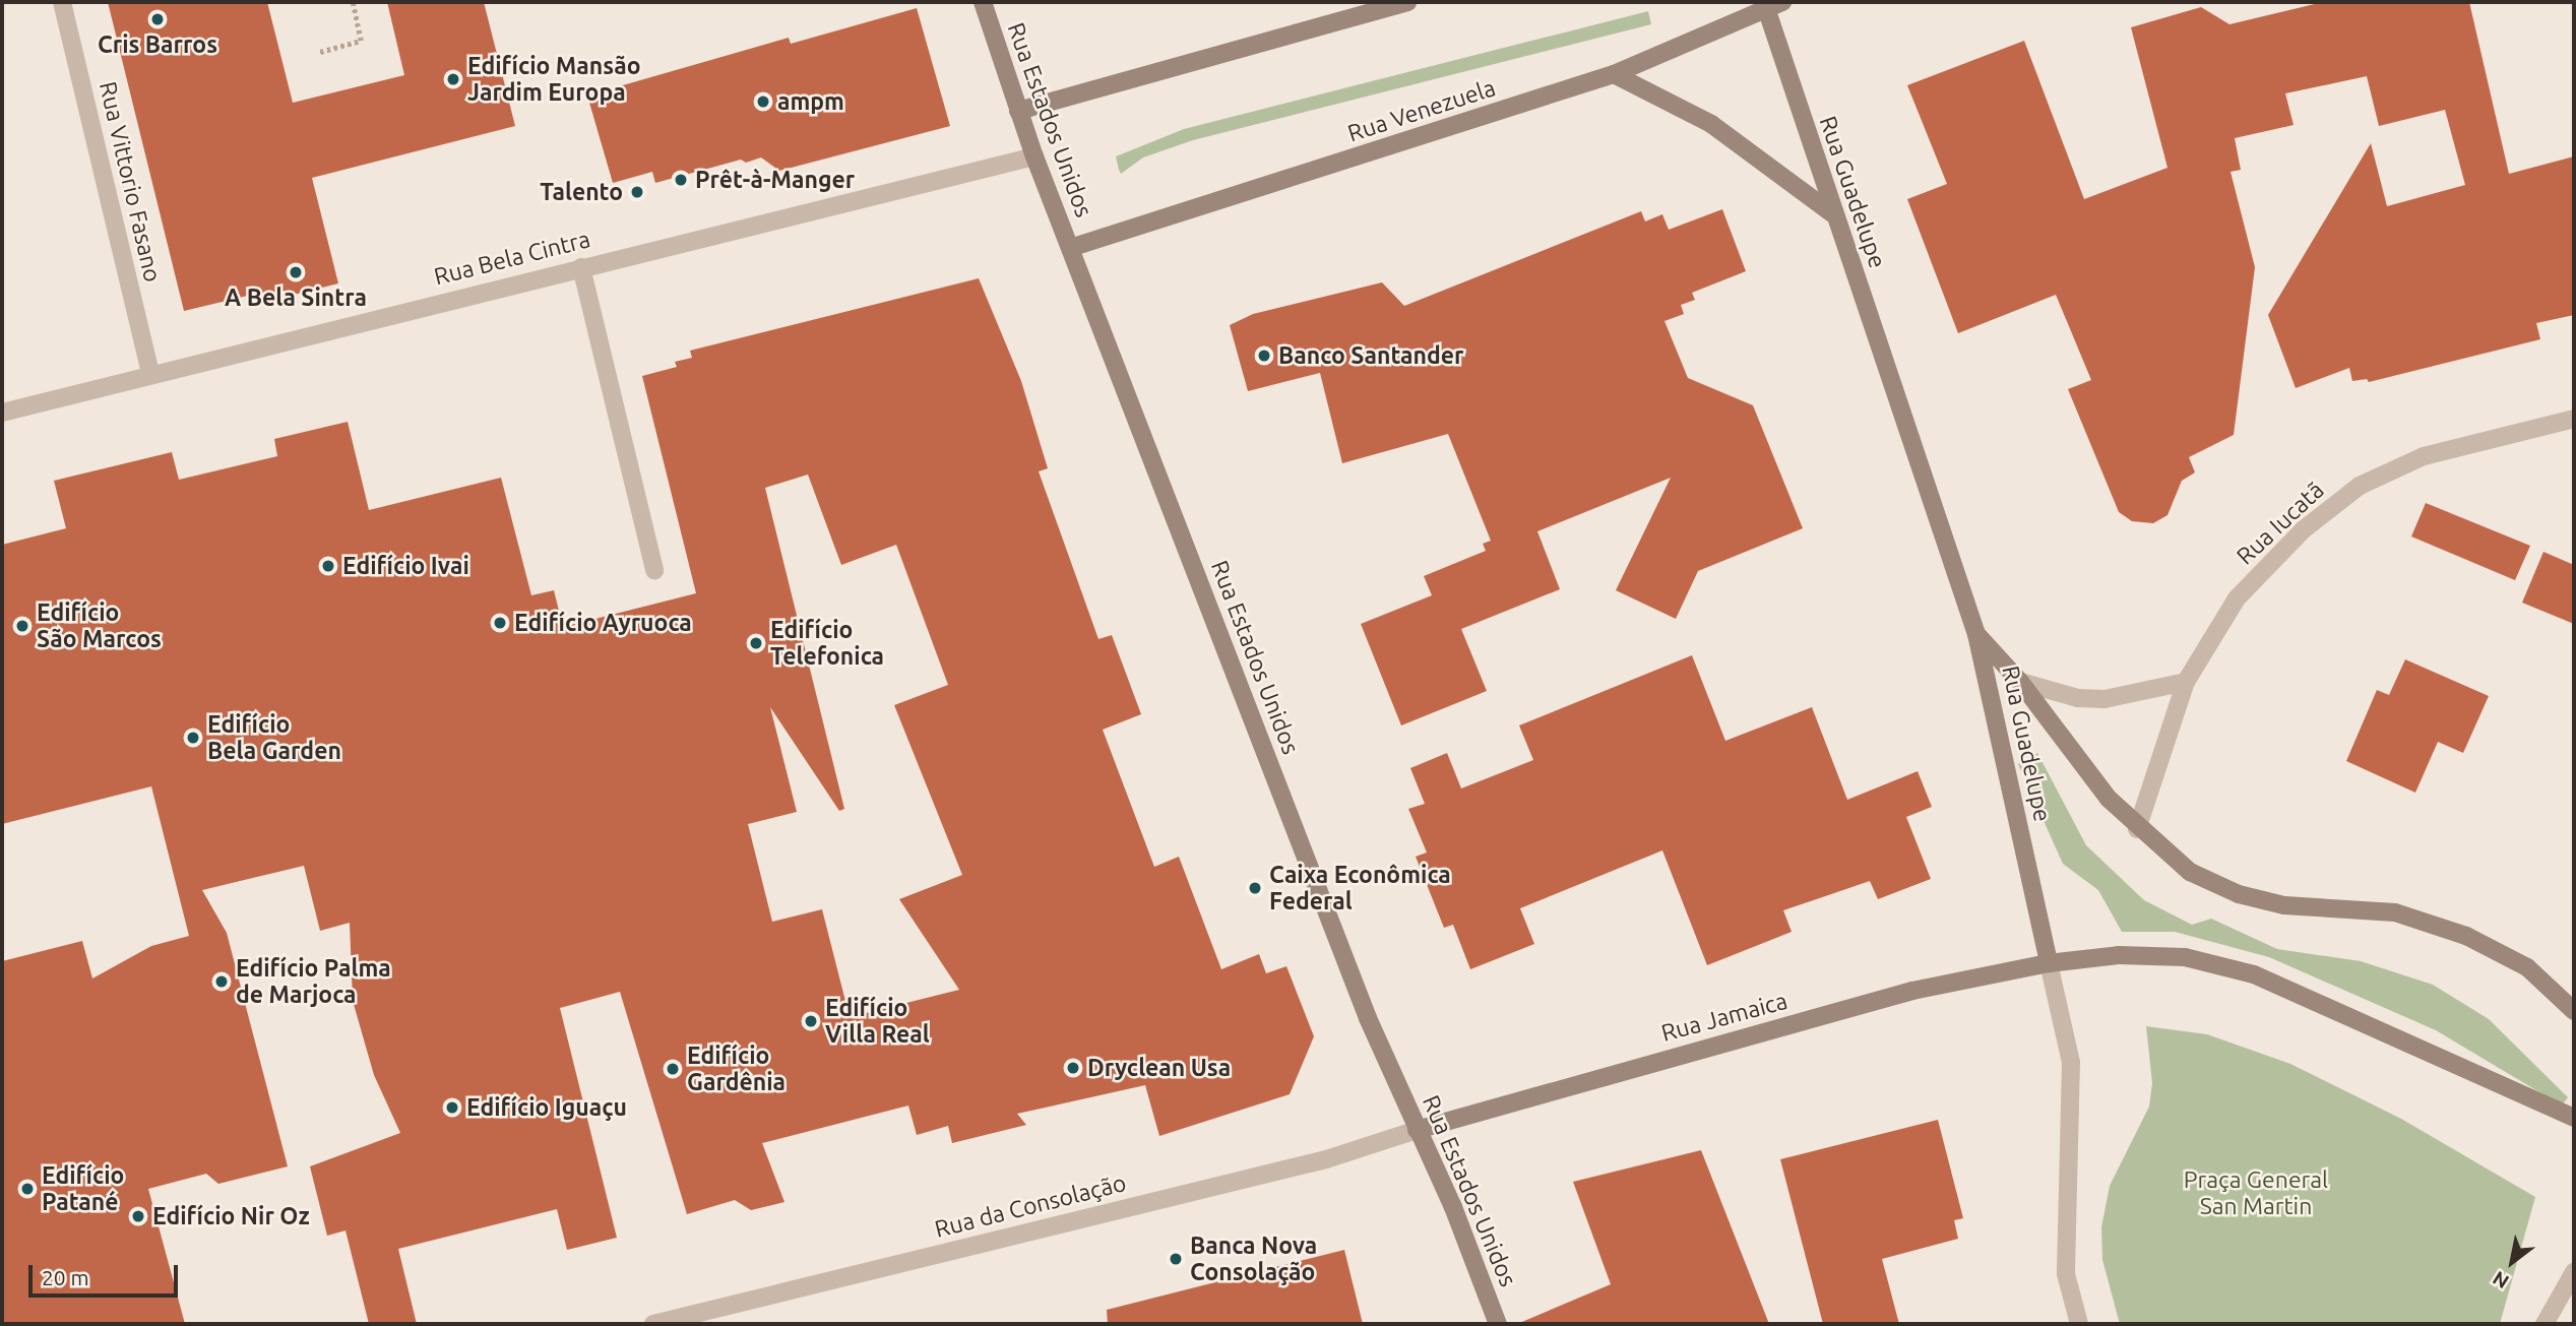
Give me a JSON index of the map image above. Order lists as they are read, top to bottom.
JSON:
{
  "streets": {
    "street": [
      "Rua Venezuela",
      "Rua Estados Unidos",
      "Rua Vittorio Fasano",
      "Rua Guadelupe",
      "Rua Bela Cintra",
      "Rua Iucatã",
      "Rua Jamaica",
      "Rua da Consolação"
    ]
  },
  "crossings": [
    ["Rua Venezuela", "Rua Estados Unidos"],
    ["Rua Venezuela", "Rua Guadelupe"],
    ["Rua Estados Unidos", "Rua Bela Cintra"],
    ["Rua Estados Unidos", "Rua Jamaica"],
    ["Rua Estados Unidos", "Rua da Consolação"],
    ["Rua Vittorio Fasano", "Rua Bela Cintra"],
    ["Rua Guadelupe", "Rua Jamaica"],
    ["Rua Jamaica", "Rua da Consolação"]
  ],
  "parks": ["Praça General San Martin"],
  "places": [
    "Cris Barros",
    "Edifício Mansão Jardim Europa",
    "ampm",
    "Prêt-à-Manger",
    "Talento",
    "A Bela Sintra",
    "Banco Santander",
    "Edifício Ivai",
    "Edifício Ayruoca",
    "Edifício São Marcos",
    "Edifício Telefonica",
    "Edifício Bela Garden",
    "Caixa Econômica Federal",
    "Edifício Palma de Marjoca",
    "Edifício Villa Real",
    "Dryclean Usa",
    "Edifício Gardênia",
    "Edifício Iguaçu",
    "Edifício Patané",
    "Edifício Nir Oz",
    "Banca Nova Consolação"
  ],
  "scale_bar": "20 m",
  "north": "bottom left"
}
